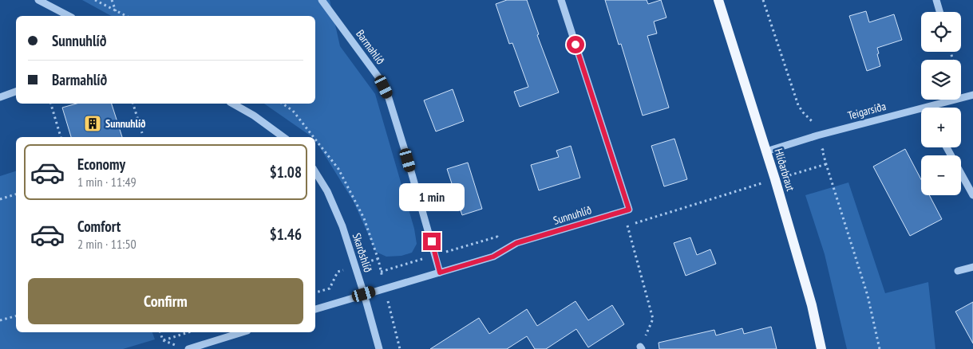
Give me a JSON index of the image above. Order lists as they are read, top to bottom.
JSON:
{
  "streets": {
    "main road": ["Hlíðarbraut"],
    "street": [
      "Barmahlíð",
      "Teigarsíða",
      "Sunnuhlíð",
      "Skarðshlíð"
    ]
  },
  "crossings": [
    ["Barmahlíð", "Sunnuhlíð"],
    ["Teigarsíða", "Hlíðarbraut"],
    ["Sunnuhlíð", "Skarðshlíð"]
  ],
  "places": {
    "building": ["Sunnuhlíð"]
  },
  "page": {
    "map_buttons": ["+", "−"],
    "banner": ["Sunnuhlíð", "Barmahlíð"],
    "list": [
      {
        "name": "Economy",
        "note": "1 min · 11:49",
        "value": "$1.08"
      },
      {
        "name": "Comfort",
        "note": "2 min · 11:50",
        "value": "$1.46"
      }
    ],
    "bubble": "1 min",
    "buttons": "Confirm"
  }
}
